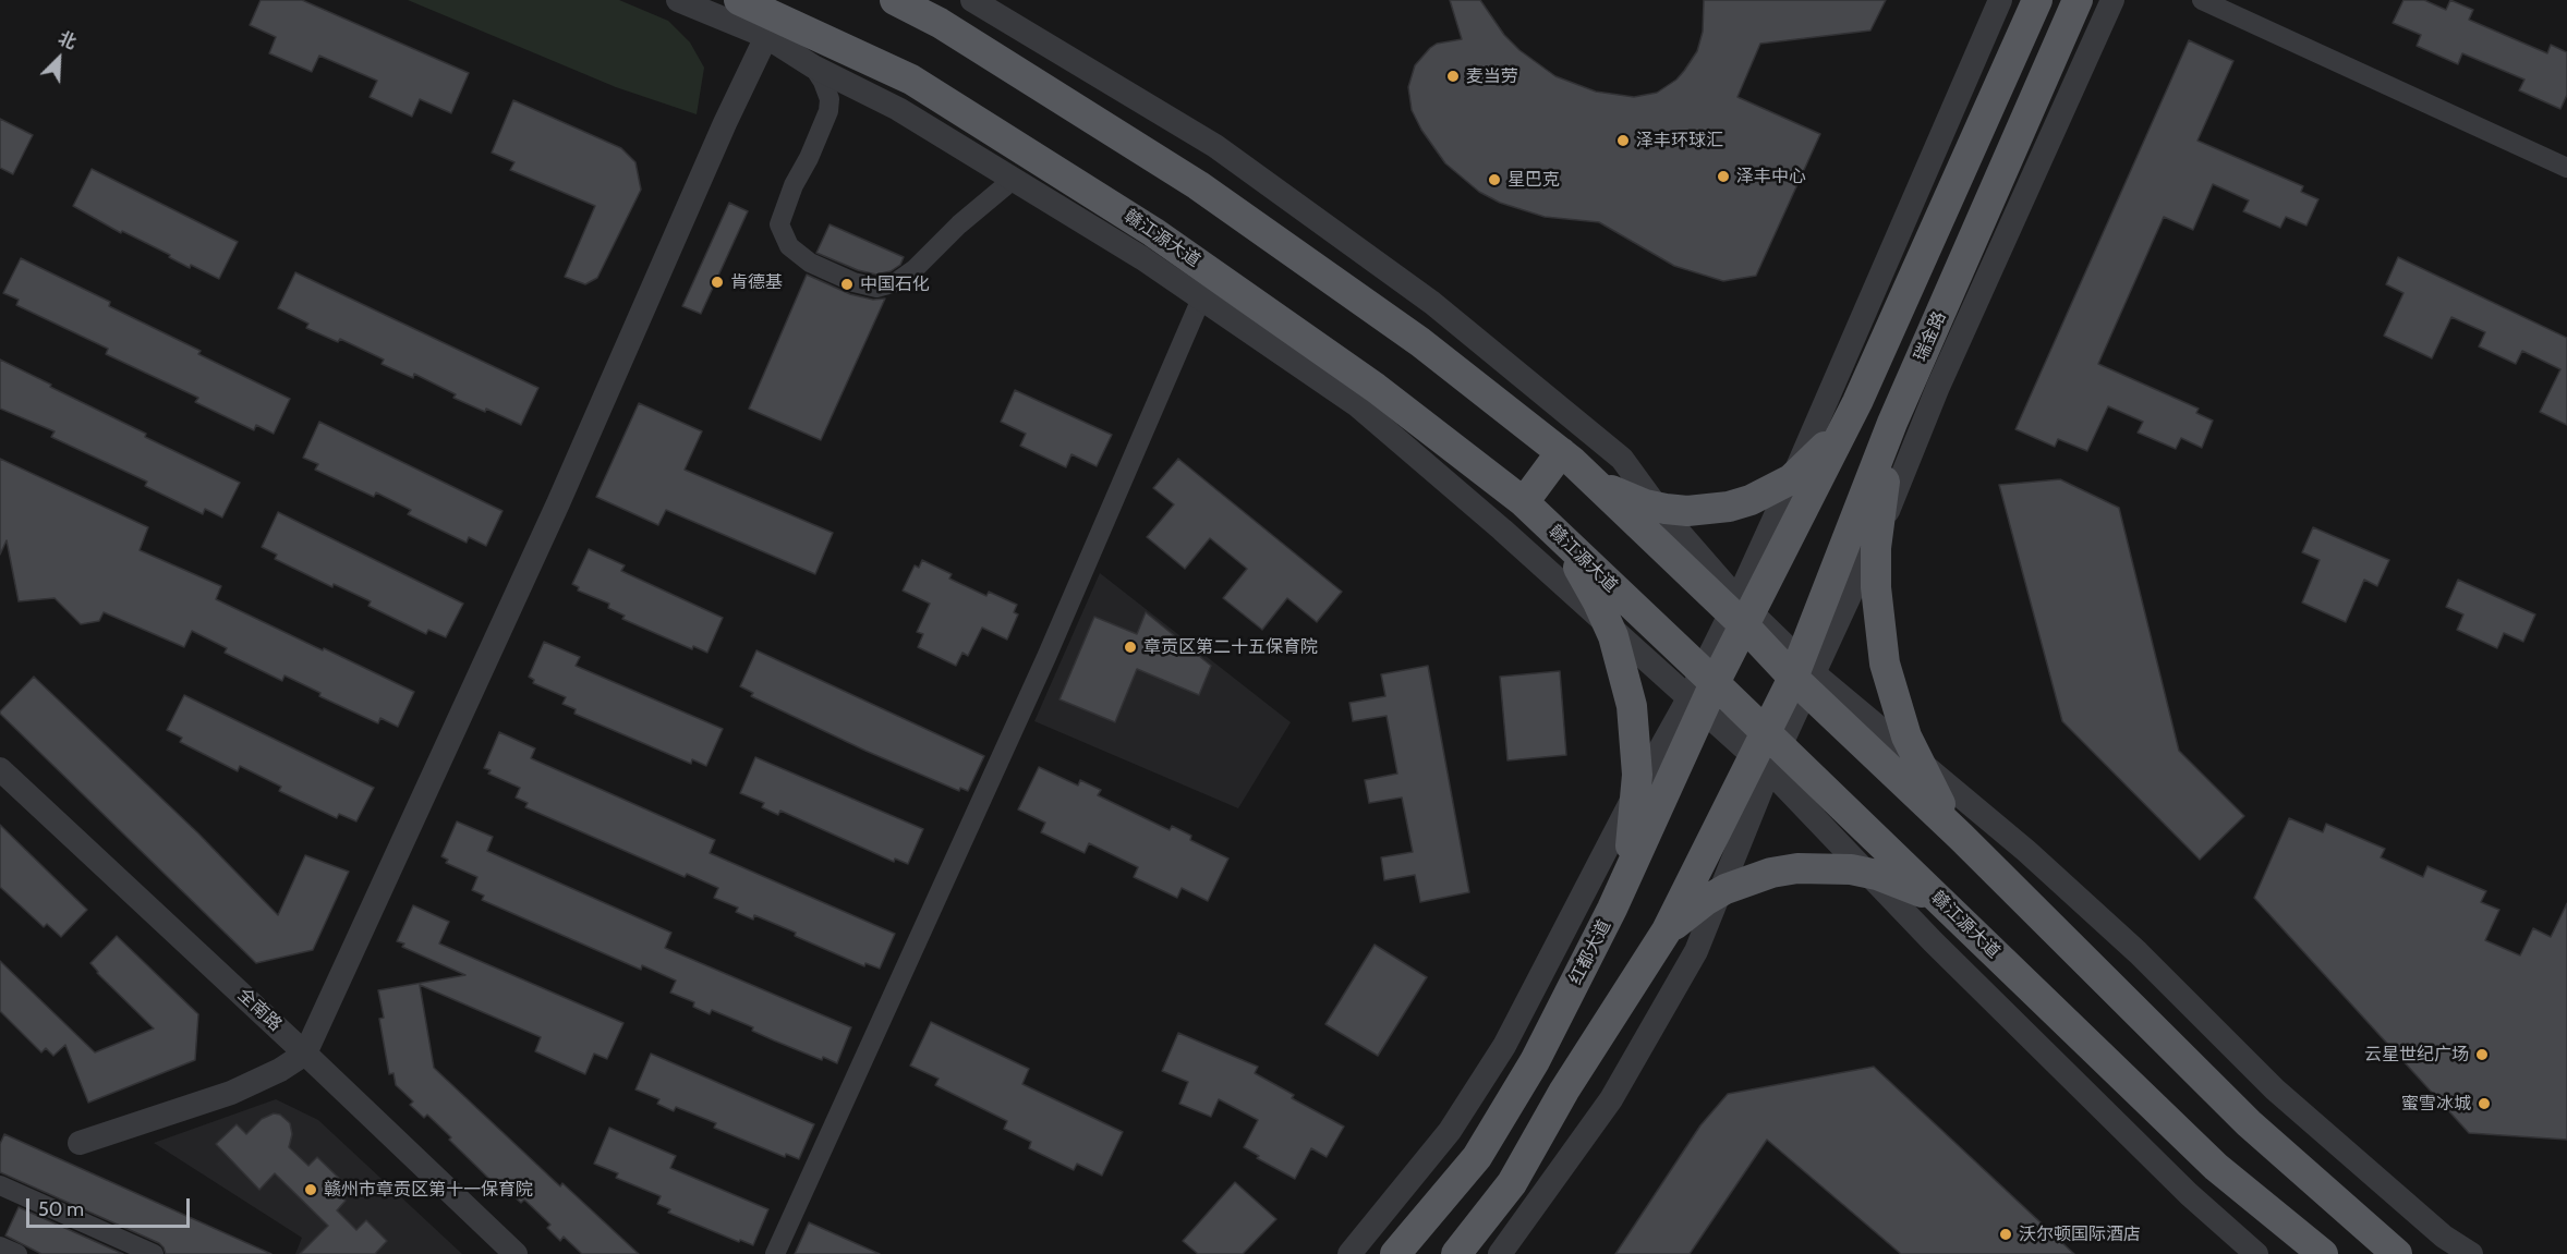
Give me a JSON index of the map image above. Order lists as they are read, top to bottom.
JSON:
{
  "streets": {
    "main road": ["赣江源大道", "瑞金路", "红都大道"],
    "street": ["全南路"]
  },
  "crossings": [
    ["赣江源大道", "红都大道"]
  ],
  "places": [
    "麦当劳",
    "泽丰环球汇",
    "泽丰中心",
    "星巴克",
    "肯德基",
    "中国石化",
    "章贡区第二十五保育院",
    "云星世纪广场",
    "蜜雪冰城",
    "赣州市章贡区第十一保育院",
    "沃尔顿国际酒店"
  ],
  "scale_bar": "50 m",
  "north": "top right"
}
